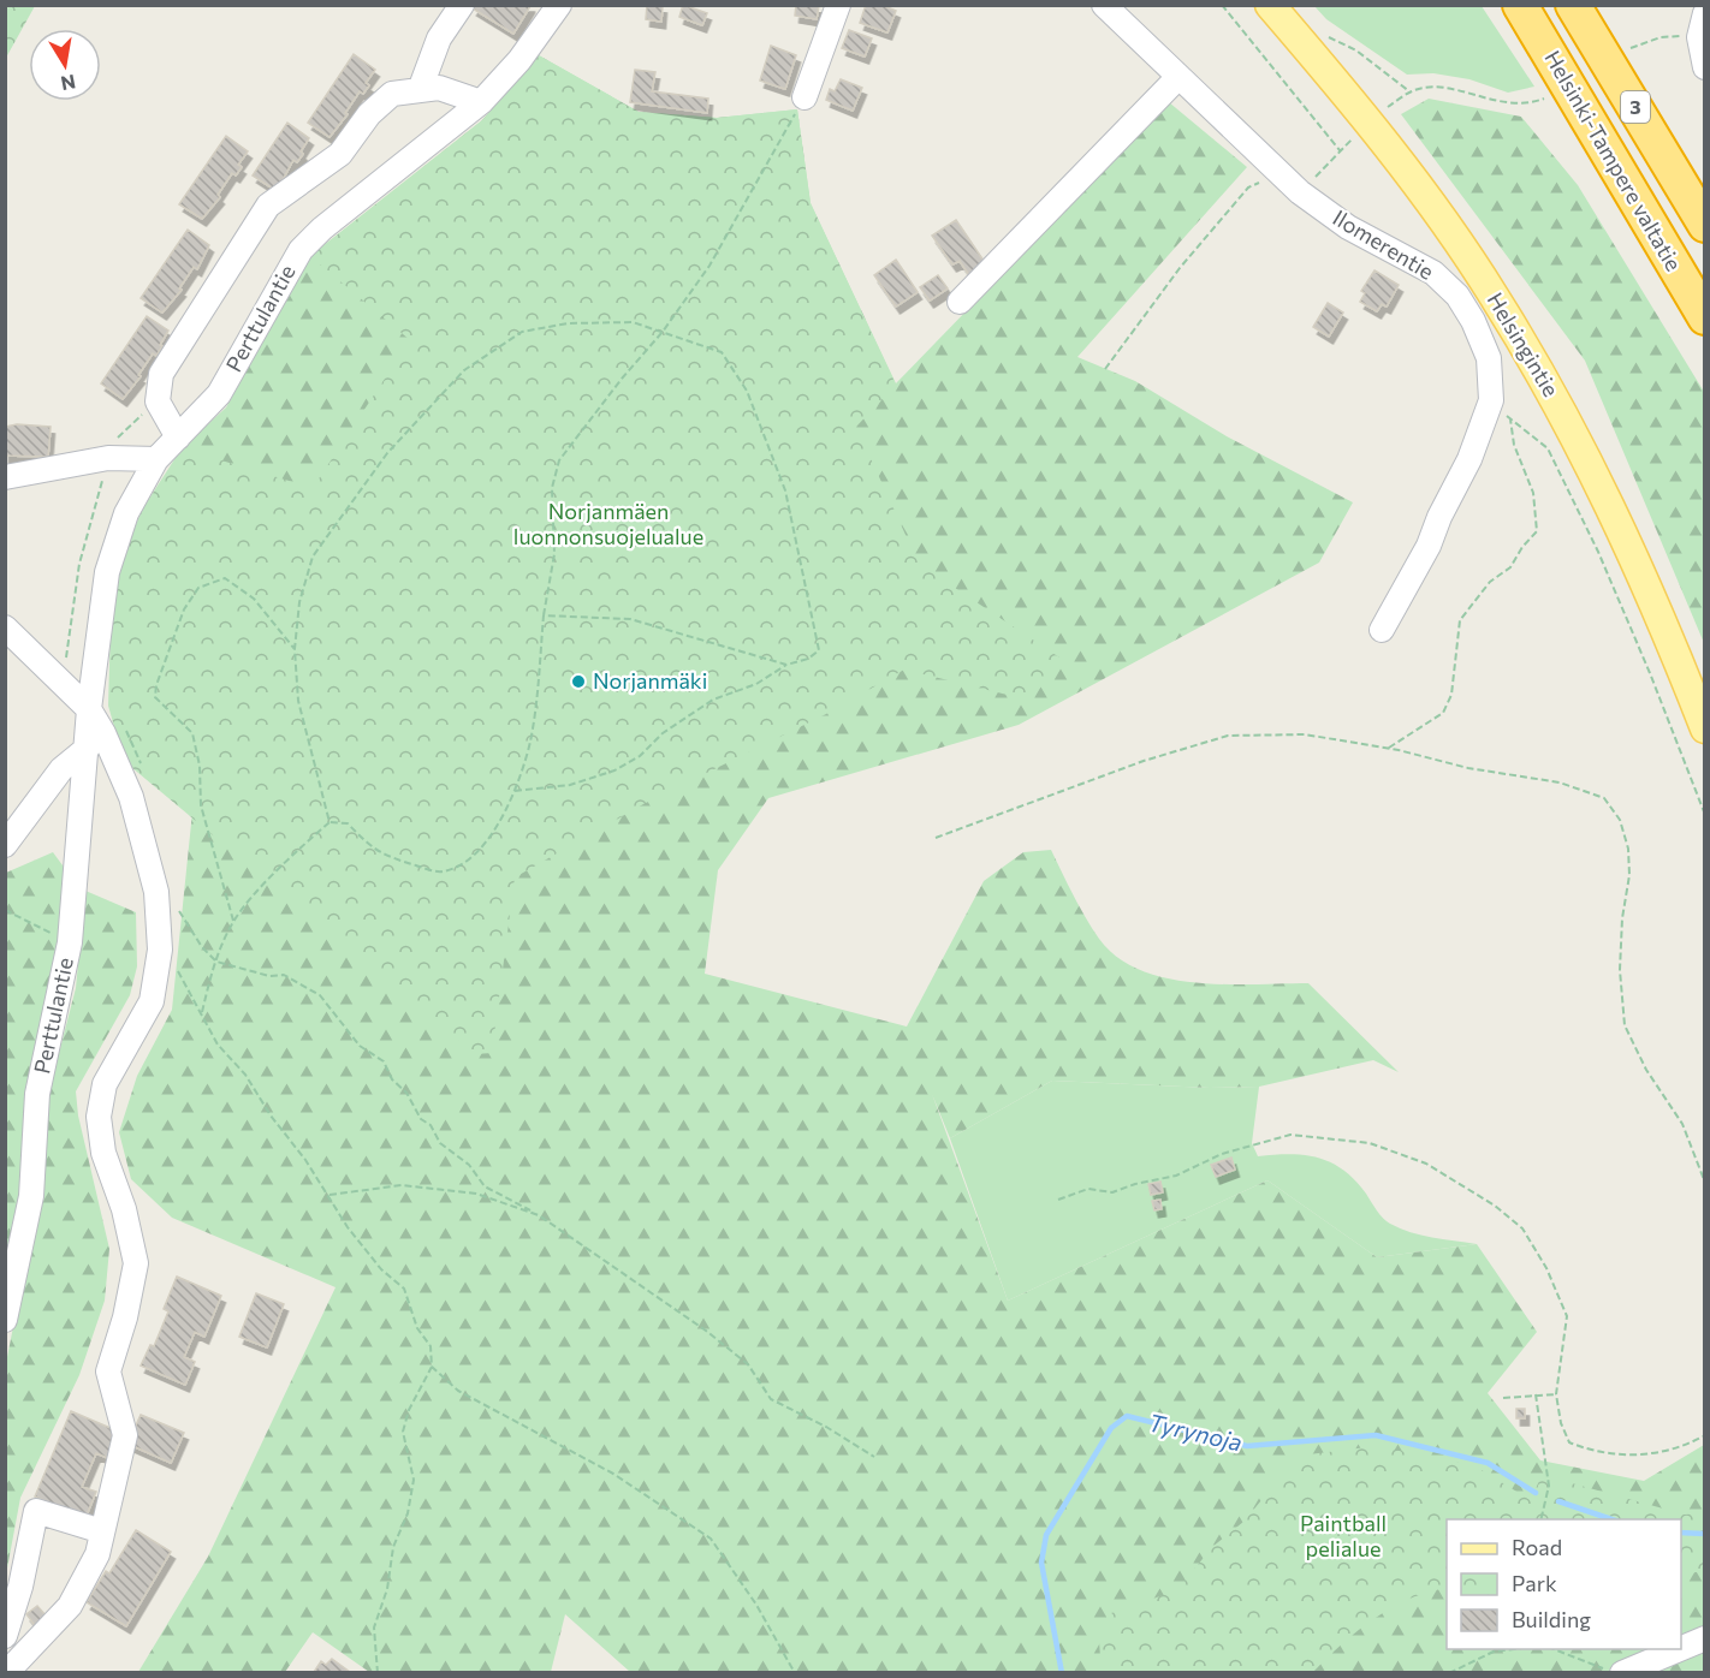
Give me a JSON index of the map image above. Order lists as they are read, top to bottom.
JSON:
{
  "streets": {
    "highway": ["3", "Helsinki-Tampere valtatie"],
    "main road": ["Helsingintie"],
    "street": ["Ilomerentie", "Perttulantie"]
  },
  "water": ["Tyrynoja"],
  "parks": ["Norjanmäen luonnonsuojelualue", "Paintball pelialue"],
  "places": ["Norjanmäki"],
  "legend": ["Road", "Park", "Building"],
  "north": "bottom"
}
